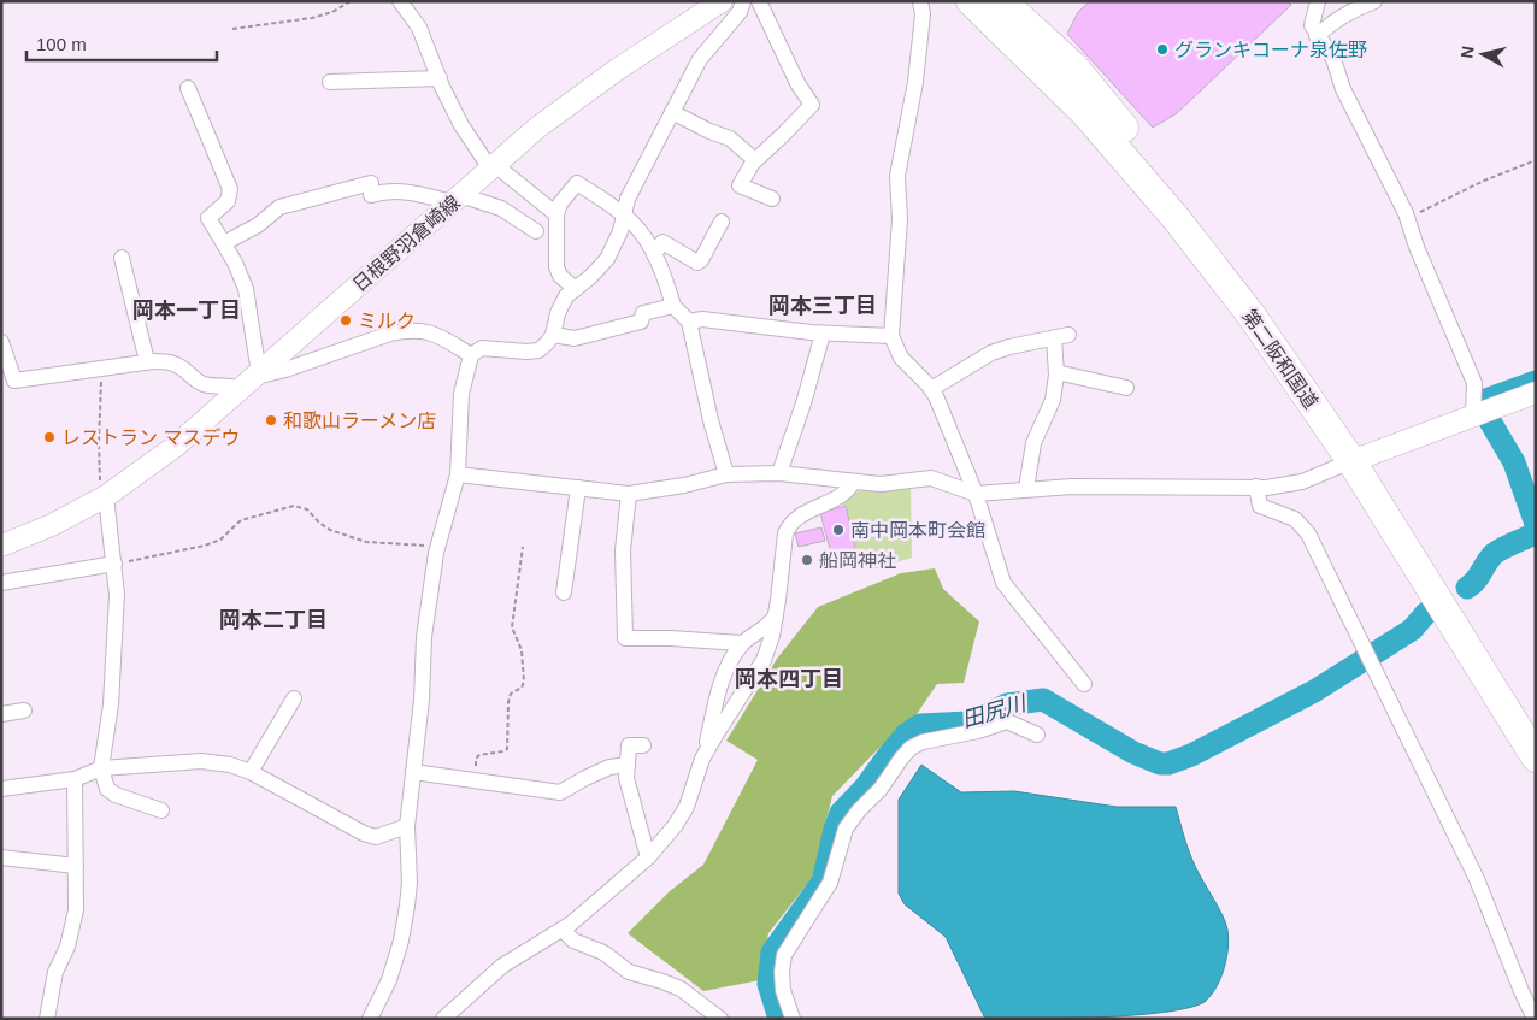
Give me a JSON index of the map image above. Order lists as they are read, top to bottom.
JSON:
{
  "streets": {
    "highway": ["第二阪和国道"],
    "main road": ["日根野羽倉崎線"]
  },
  "districts": [
    "岡本三丁目",
    "岡本一丁目",
    "岡本二丁目",
    "岡本四丁目"
  ],
  "water": ["田尻川"],
  "places": [
    "グランキコーナ泉佐野",
    "ミルク",
    "和歌山ラーメン店",
    "レストラン マスデウ",
    "南中岡本町会館",
    "船岡神社"
  ],
  "scale_bar": "100 m",
  "north": "left"
}
